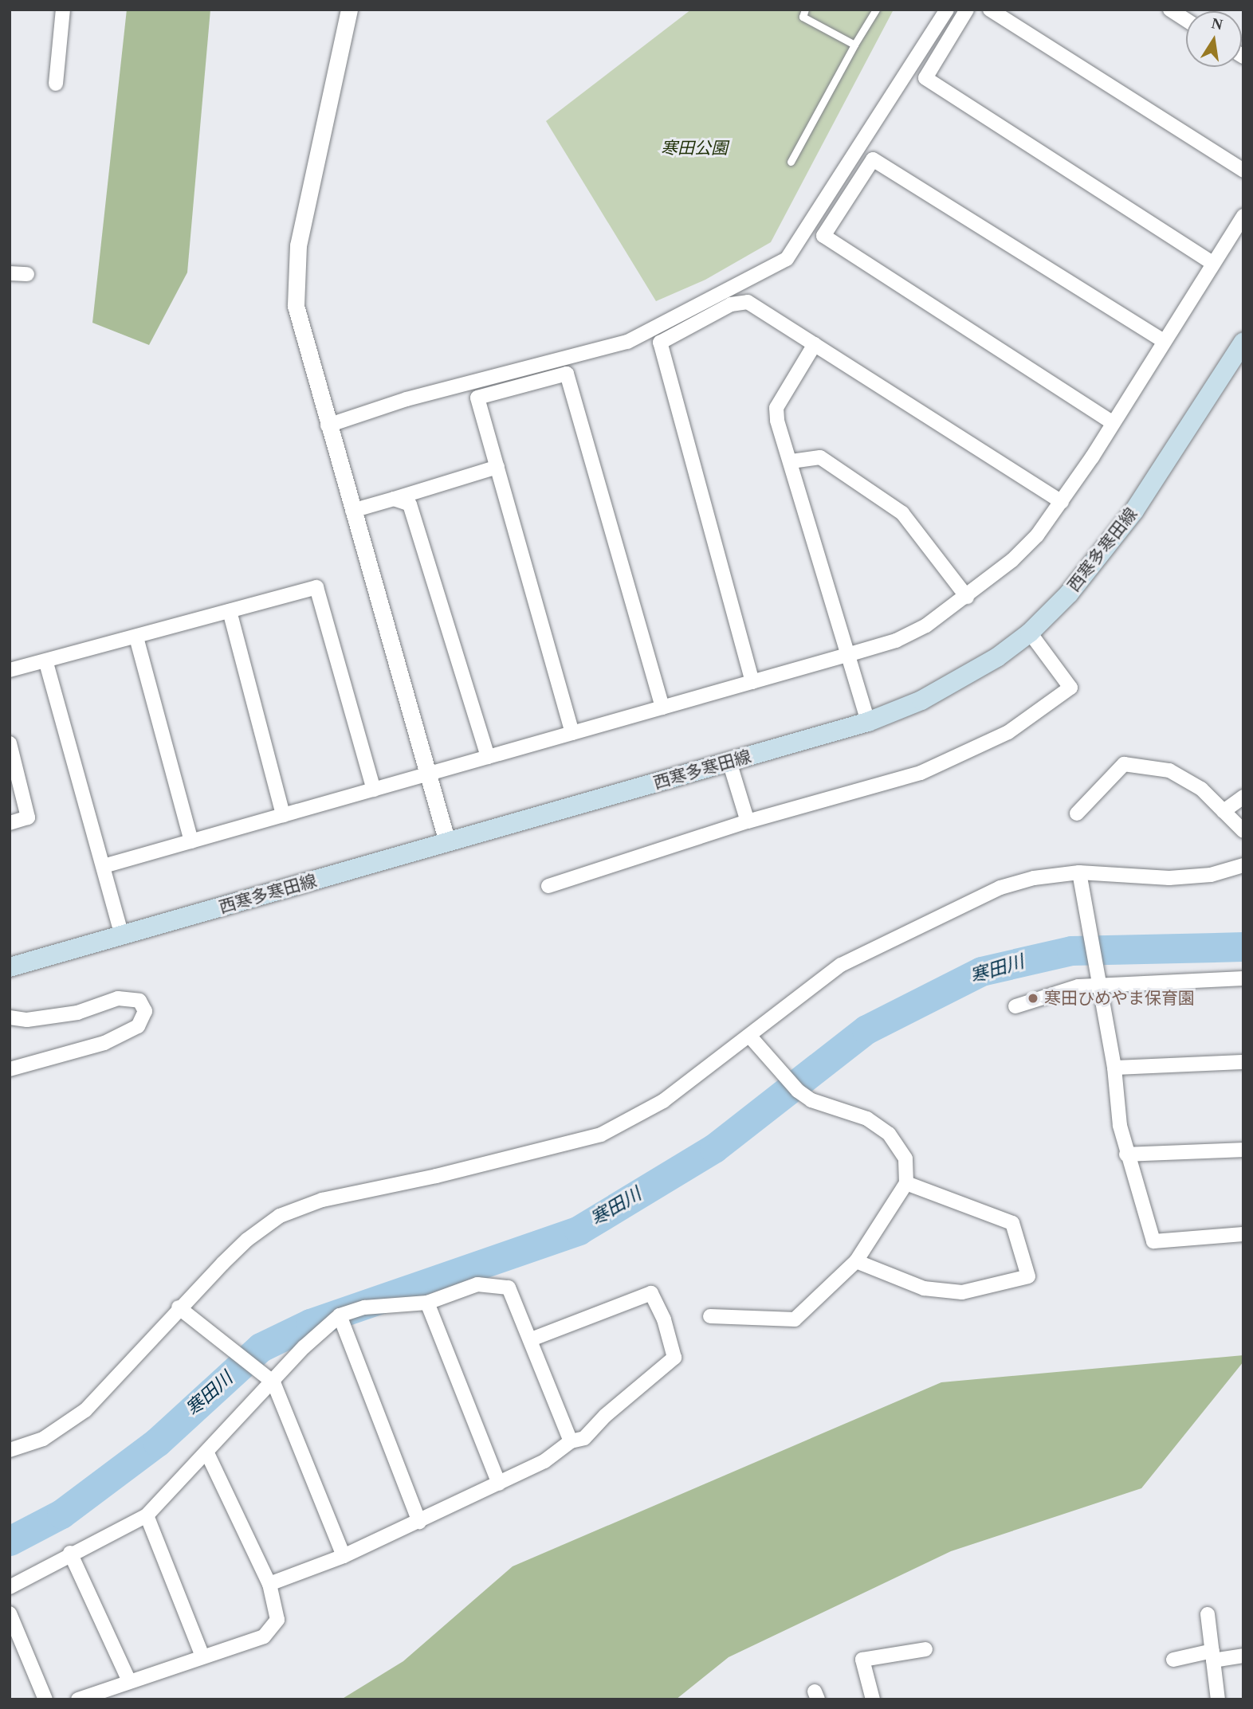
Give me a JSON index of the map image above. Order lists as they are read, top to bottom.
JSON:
{
  "streets": {
    "main road": ["西寒多寒田線"]
  },
  "water": ["寒田川"],
  "parks": ["寒田公園"],
  "places": ["寒田ひめやま保育園"],
  "north": "top"
}
